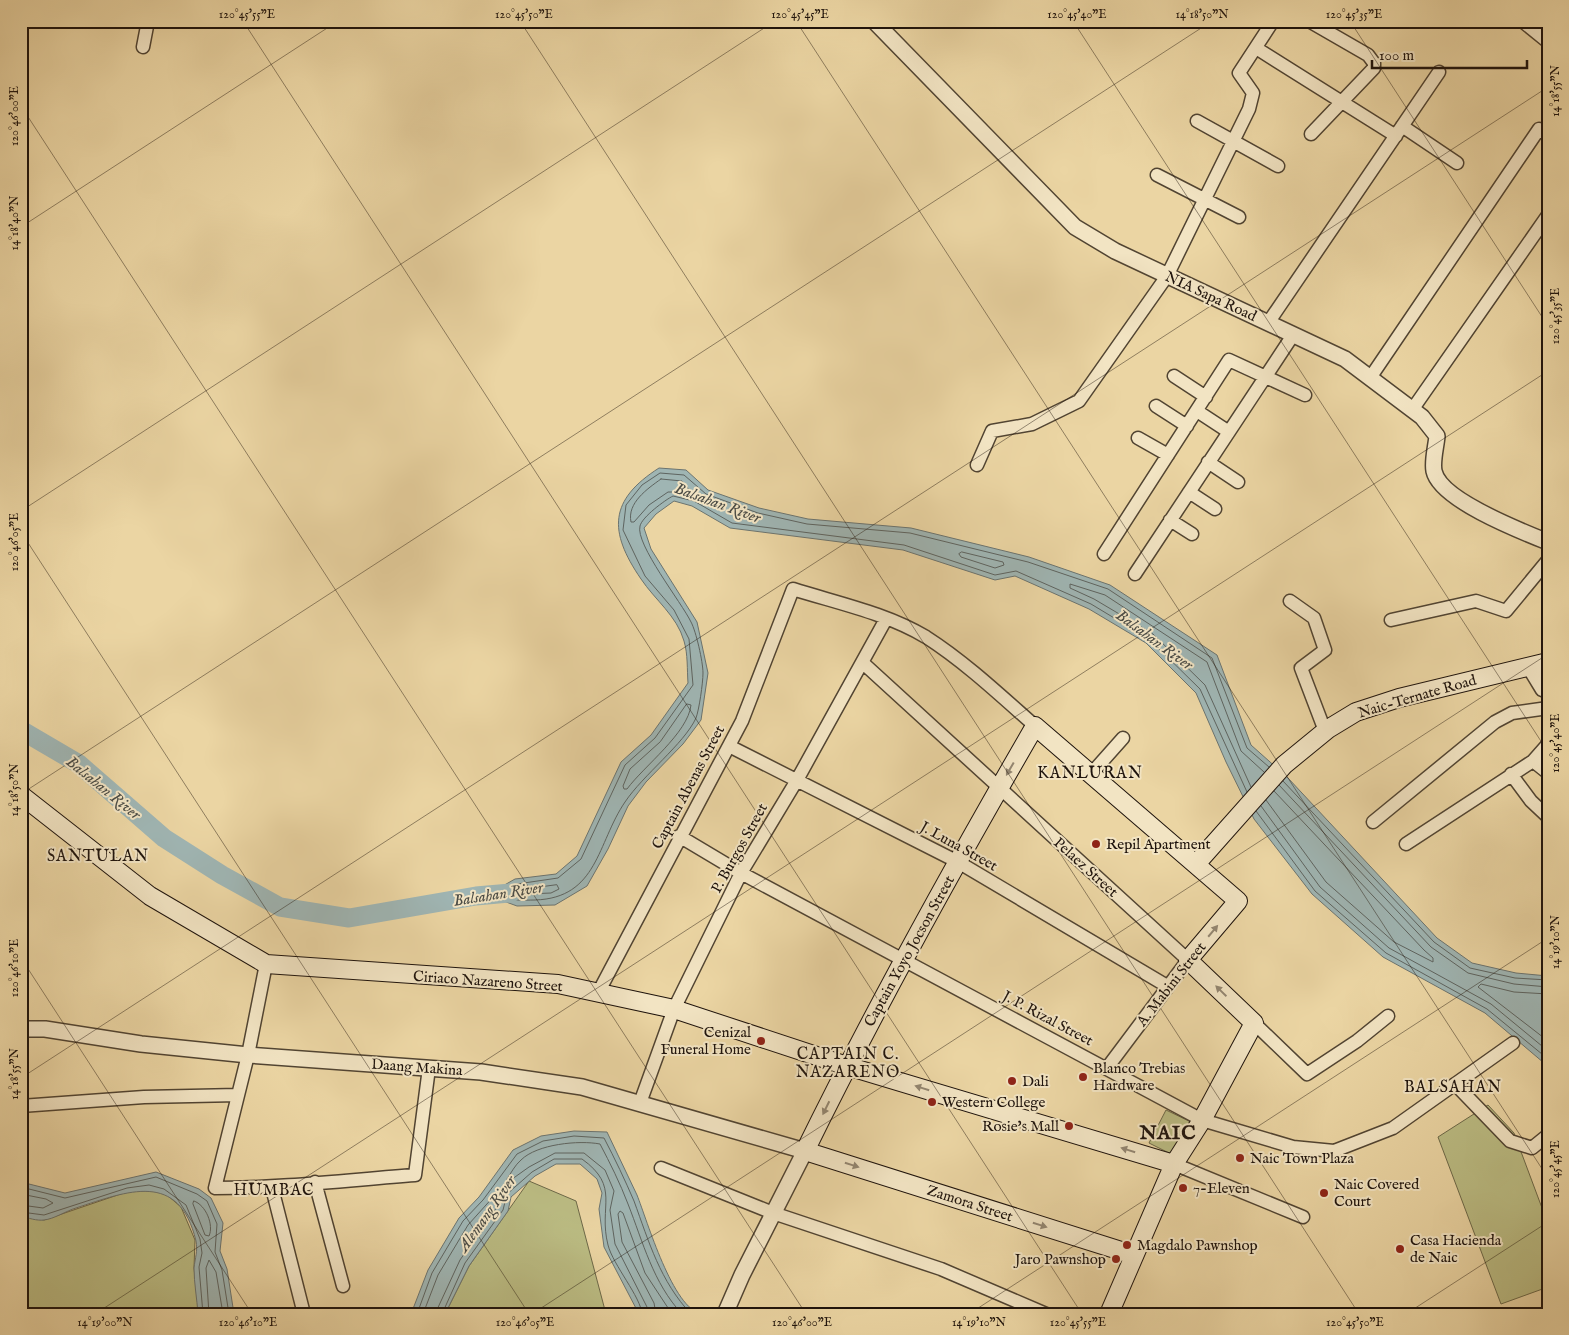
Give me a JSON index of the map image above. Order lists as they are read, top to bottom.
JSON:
{
  "streets": {
    "main road": [
      "Naic-Ternate Road",
      "Pelaez Street",
      "Captain Yoyo Jocson Street",
      "Ciriaco Nazareno Street",
      "A. Mabini Street",
      "Zamora Street"
    ],
    "street": [
      "NIA Sapa Road",
      "Captain Abenas Street",
      "J. Luna Street",
      "P. Burgos Street",
      "J. P. Rizal Street",
      "Daang Makina"
    ]
  },
  "crossings": [
    ["Naic-Ternate Road", "A. Mabini Street"],
    ["Captain Abenas Street", "J. Luna Street"],
    ["Captain Abenas Street", "P. Burgos Street"],
    ["Captain Abenas Street", "Ciriaco Nazareno Street"],
    ["Captain Abenas Street", "J. P. Rizal Street"],
    ["J. Luna Street", "P. Burgos Street"],
    ["J. Luna Street", "Captain Yoyo Jocson Street"],
    ["J. Luna Street", "A. Mabini Street"],
    ["P. Burgos Street", "Pelaez Street"],
    ["P. Burgos Street", "Ciriaco Nazareno Street"],
    ["P. Burgos Street", "J. P. Rizal Street"],
    ["P. Burgos Street", "Daang Makina"],
    ["Pelaez Street", "Captain Yoyo Jocson Street"],
    ["Pelaez Street", "A. Mabini Street"],
    ["Captain Yoyo Jocson Street", "Ciriaco Nazareno Street"],
    ["Captain Yoyo Jocson Street", "J. P. Rizal Street"],
    ["Captain Yoyo Jocson Street", "Daang Makina"],
    ["Captain Yoyo Jocson Street", "Zamora Street"],
    ["A. Mabini Street", "J. P. Rizal Street"],
    ["Daang Makina", "Zamora Street"]
  ],
  "one_way": ["Zamora Street"],
  "districts": [
    "KANLURAN",
    "SANTULAN",
    "CAPTAIN C. NAZARENO",
    "BALSAHAN",
    "NAIC",
    "HUMBAC"
  ],
  "water": ["Balsahan River", "Alemang River"],
  "places": [
    "Repil Apartment",
    "Cenizal Funeral Home",
    "Blanco Trebias Hardware",
    "Dali",
    "Western College",
    "Rosie's Mall",
    "Naic Town Plaza",
    "7-Eleven",
    "Naic Covered Court",
    "Magdalo Pawnshop",
    "Casa Hacienda de Naic",
    "Jaro Pawnshop"
  ],
  "scale_bar": "100 m",
  "coordinates": [
    "120°45'55\"E",
    "120°45'50\"E",
    "120°45'45\"E",
    "120°45'40\"E",
    "14°18'50\"N",
    "120°45'35\"E",
    "14°18'55\"N",
    "120°46'00\"E",
    "14°18'40\"N",
    "120°46'05\"E",
    "14°19'10\"N",
    "120°46'10\"E",
    "14°19'00\"N"
  ]
}
